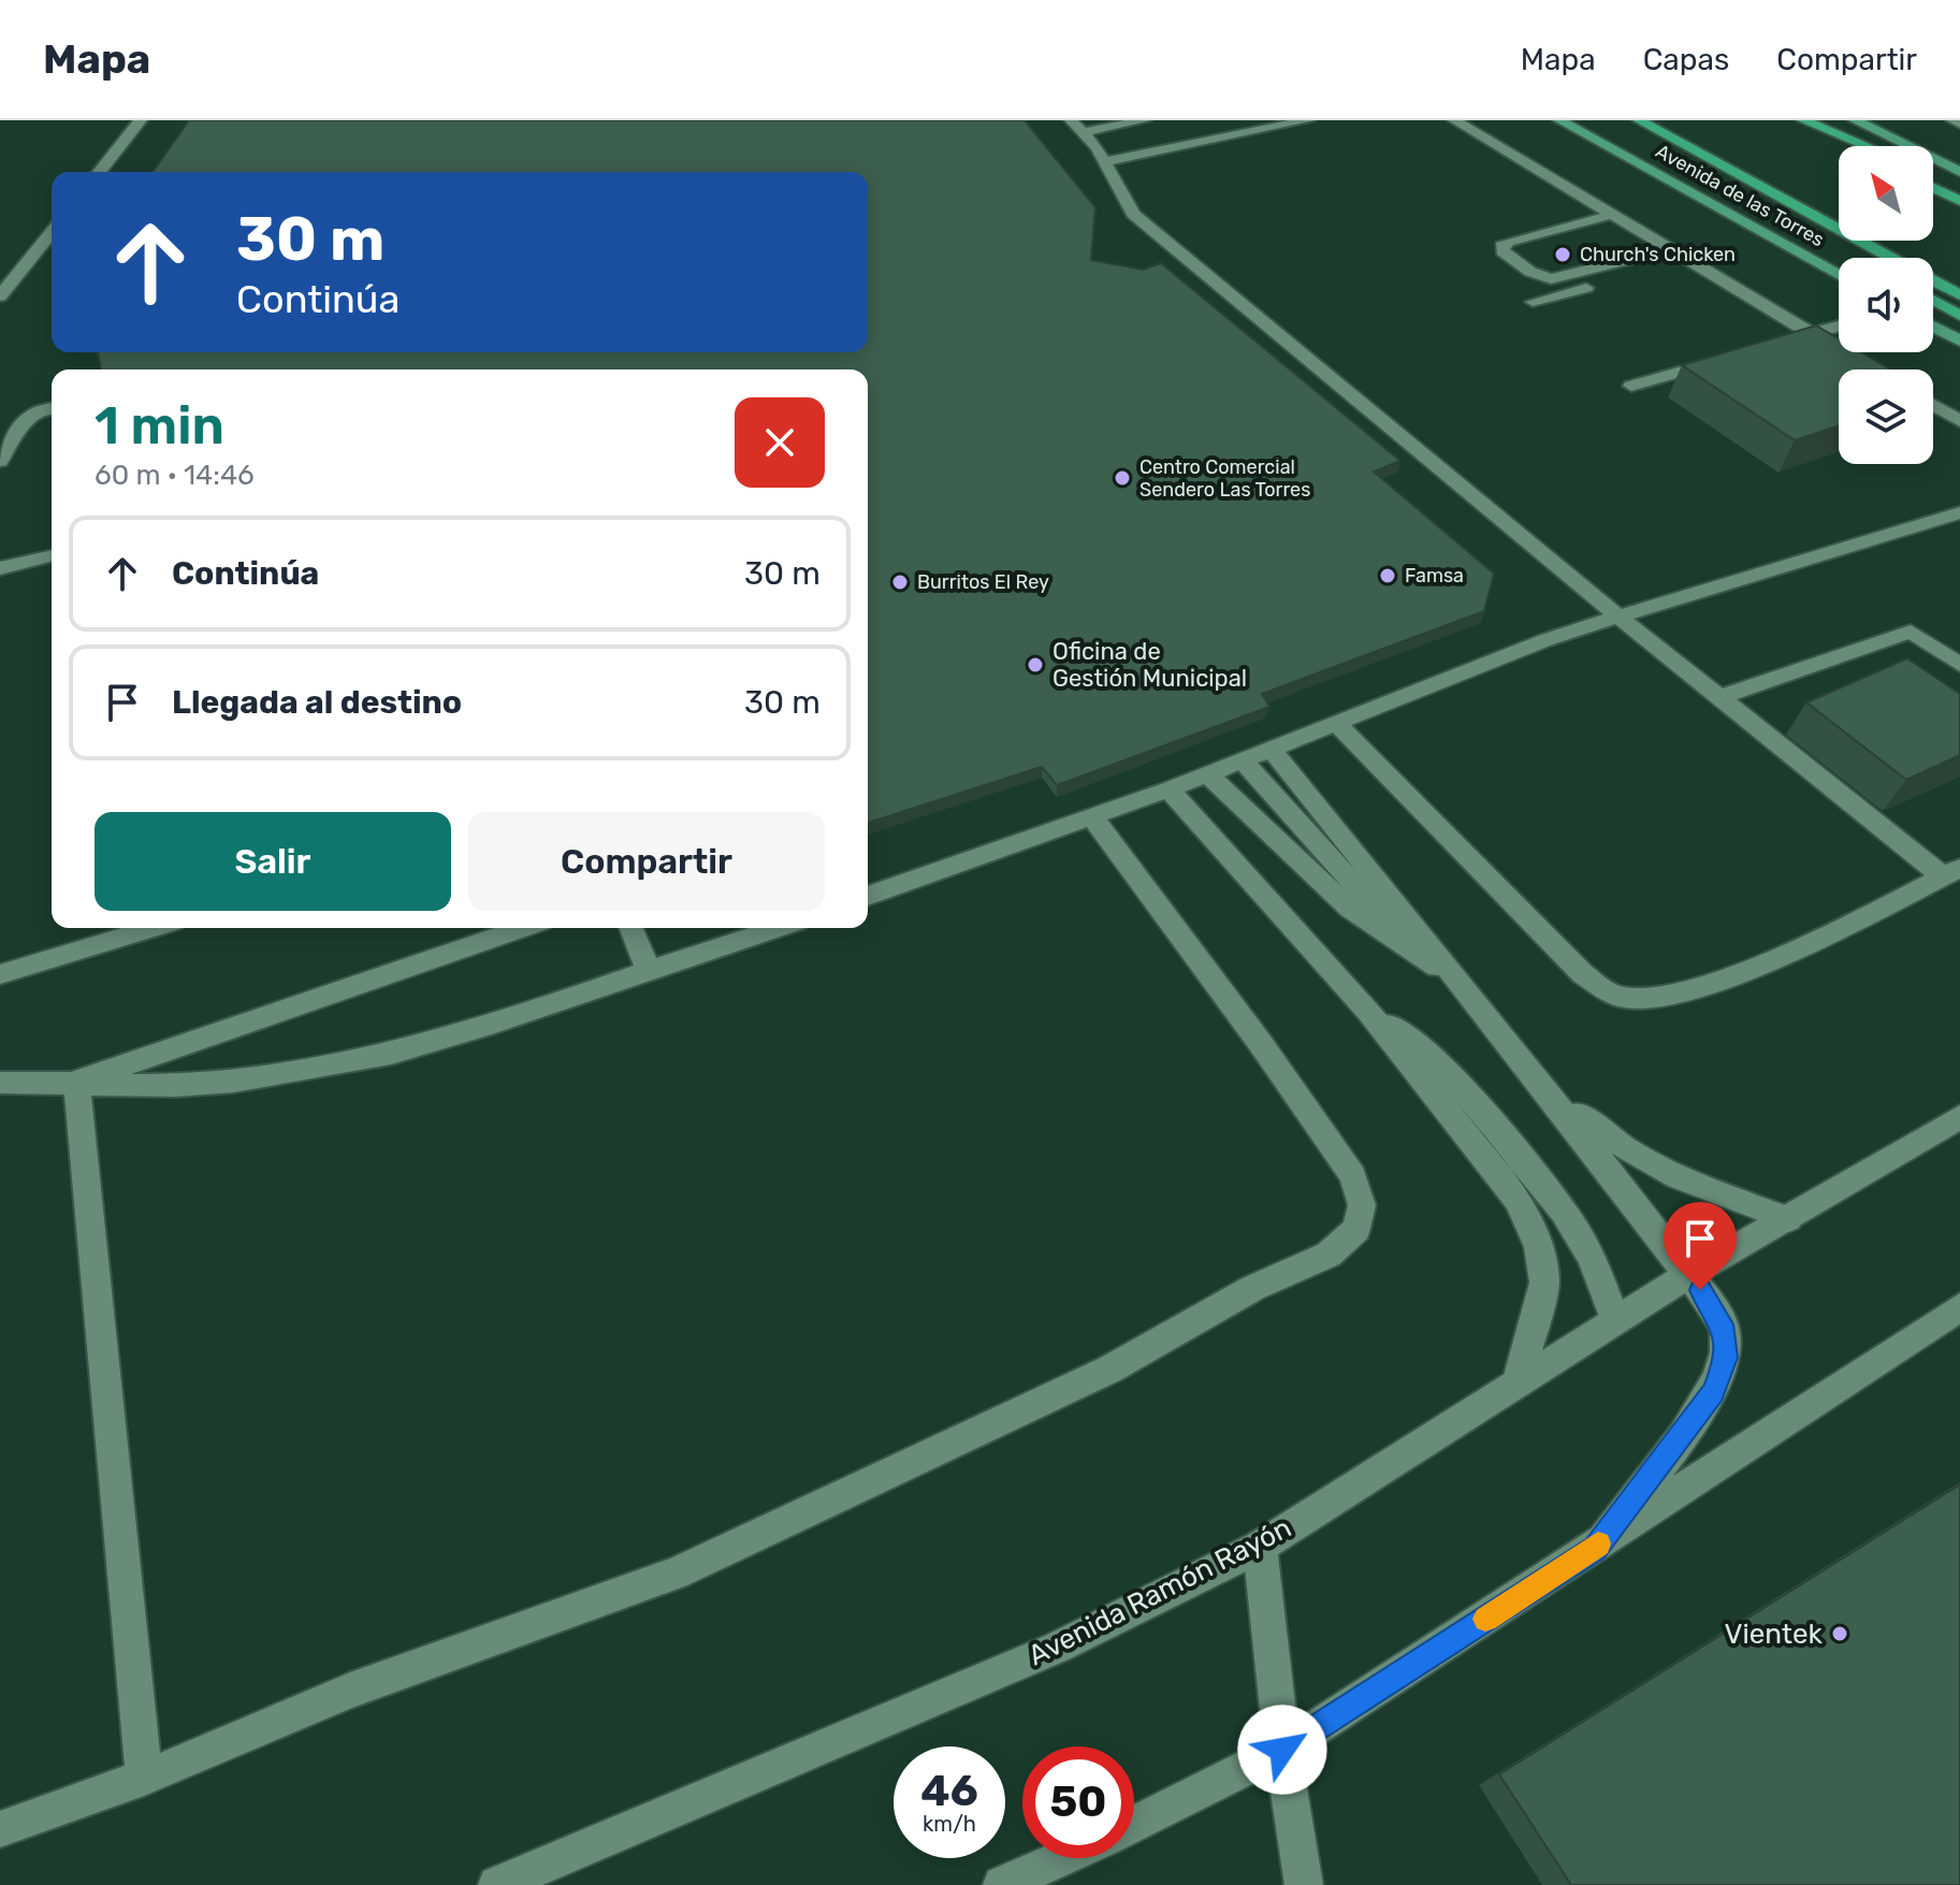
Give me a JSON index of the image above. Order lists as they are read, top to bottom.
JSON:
{
  "streets": {
    "highway": ["Avenida de las Torres"],
    "main road": ["Avenida Ramón Rayón"]
  },
  "places": [
    "Church's Chicken",
    "Centro Comercial Sendero Las Torres",
    "Famsa",
    "Burritos El Rey",
    "Oficina de Gestión Municipal",
    "Vientek"
  ],
  "north": "top left",
  "page": {
    "header": "Mapa",
    "nav": ["Mapa", "Capas", "Compartir"],
    "turn": ["30 m", "Continúa"],
    "heading": ["1 min", "60 m · 14:46"],
    "list": [
      {
        "name": "Continúa",
        "value": "30 m"
      },
      {
        "name": "Llegada al destino",
        "value": "30 m"
      }
    ],
    "buttons": ["Salir", "Compartir"],
    "speed": "46 km/h",
    "limit": "50"
  }
}
